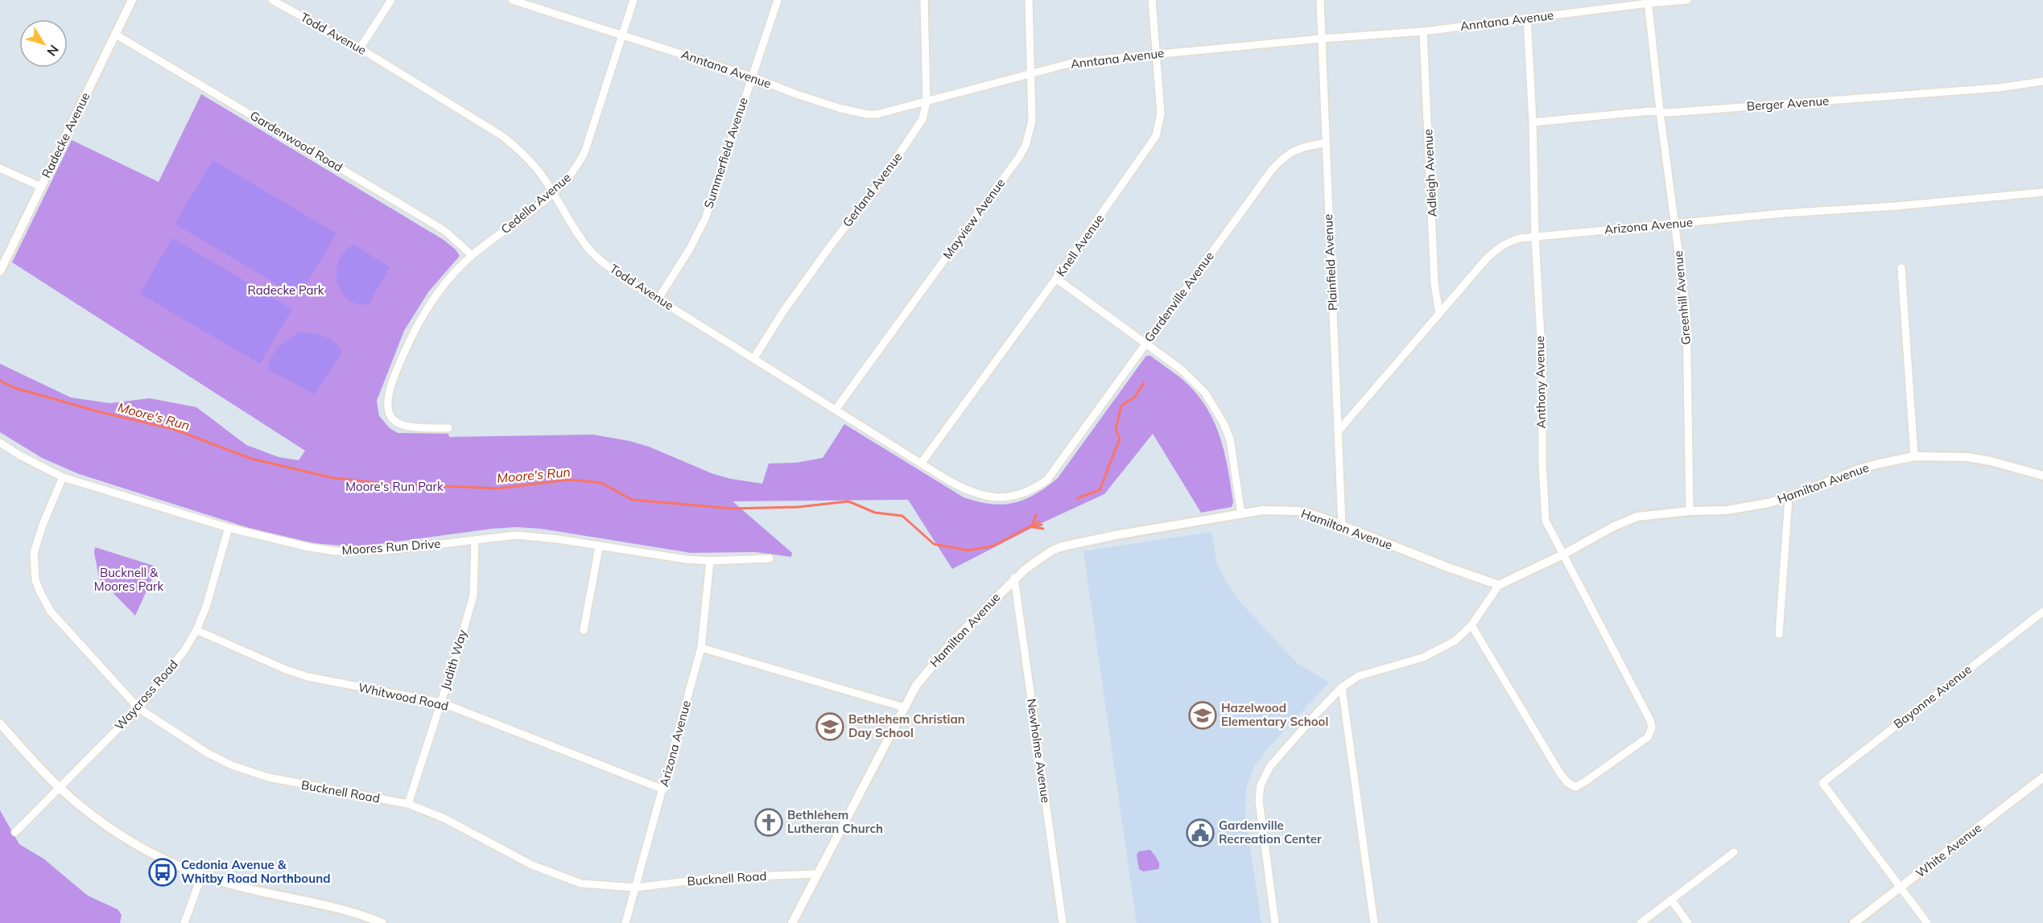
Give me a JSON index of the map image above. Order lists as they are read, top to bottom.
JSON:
{
  "streets": {
    "street": [
      "Anntana Avenue",
      "Todd Avenue",
      "Berger Avenue",
      "Radecke Avenue",
      "Gardenwood Road",
      "Summerfield Avenue",
      "Adleigh Avenue",
      "Gerland Avenue",
      "Cedella Avenue",
      "Mayview Avenue",
      "Arizona Avenue",
      "Knell Avenue",
      "Plainfield Avenue",
      "Gardenville Avenue",
      "Greenhill Avenue",
      "Anthony Avenue",
      "Hamilton Avenue",
      "Moores Run Drive",
      "Judith Way",
      "Waycross Road",
      "Whitwood Road",
      "Bayonne Avenue",
      "Newholme Avenue",
      "Bucknell Road",
      "White Avenue"
    ]
  },
  "crossings": [
    ["Anntana Avenue", "Summerfield Avenue"],
    ["Anntana Avenue", "Adleigh Avenue"],
    ["Anntana Avenue", "Gerland Avenue"],
    ["Anntana Avenue", "Cedella Avenue"],
    ["Anntana Avenue", "Mayview Avenue"],
    ["Anntana Avenue", "Knell Avenue"],
    ["Anntana Avenue", "Plainfield Avenue"],
    ["Anntana Avenue", "Greenhill Avenue"],
    ["Anntana Avenue", "Anthony Avenue"],
    ["Todd Avenue", "Summerfield Avenue"],
    ["Todd Avenue", "Gerland Avenue"],
    ["Todd Avenue", "Cedella Avenue"],
    ["Todd Avenue", "Mayview Avenue"],
    ["Todd Avenue", "Knell Avenue"],
    ["Todd Avenue", "Gardenville Avenue"],
    ["Berger Avenue", "Greenhill Avenue"],
    ["Berger Avenue", "Anthony Avenue"],
    ["Radecke Avenue", "Gardenwood Road"],
    ["Gardenwood Road", "Cedella Avenue"],
    ["Adleigh Avenue", "Arizona Avenue"],
    ["Arizona Avenue", "Plainfield Avenue"],
    ["Arizona Avenue", "Greenhill Avenue"],
    ["Arizona Avenue", "Anthony Avenue"],
    ["Arizona Avenue", "Moores Run Drive"],
    ["Arizona Avenue", "Whitwood Road"],
    ["Arizona Avenue", "Bucknell Road"],
    ["Plainfield Avenue", "Gardenville Avenue"],
    ["Plainfield Avenue", "Hamilton Avenue"],
    ["Greenhill Avenue", "Hamilton Avenue"],
    ["Anthony Avenue", "Hamilton Avenue"],
    ["Hamilton Avenue", "Newholme Avenue"],
    ["Hamilton Avenue", "Bucknell Road"],
    ["Moores Run Drive", "Judith Way"],
    ["Moores Run Drive", "Waycross Road"],
    ["Moores Run Drive", "Bucknell Road"],
    ["Judith Way", "Whitwood Road"],
    ["Judith Way", "Bucknell Road"],
    ["Waycross Road", "Whitwood Road"],
    ["Waycross Road", "Bucknell Road"],
    ["Bayonne Avenue", "White Avenue"]
  ],
  "water": ["Moore's Run"],
  "parks": ["Radecke Park", "Moore's Run Park", "Bucknell & Moores Park"],
  "places": {
    "school or university": ["Hazelwood Elementary School", "Bethlehem Christian Day School"],
    "church": ["Bethlehem Lutheran Church"],
    "public building": ["Gardenville Recreation Center"],
    "bus stop": ["Cedonia Avenue & Whitby Road Northbound"]
  },
  "north": "bottom right"
}
